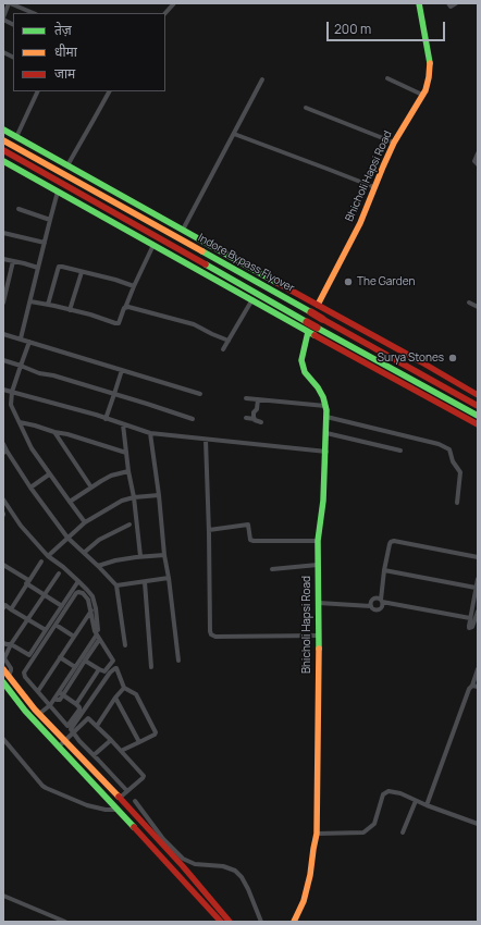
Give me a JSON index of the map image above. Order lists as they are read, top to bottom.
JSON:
{
  "streets": {
    "main road": ["Bhicholi Hapsi Road", "Indore Bypass Flyover"]
  },
  "places": ["The Garden", "Surya Stones"],
  "legend": ["तेज़", "धीमा", "जाम"],
  "scale_bar": "200 m"
}
